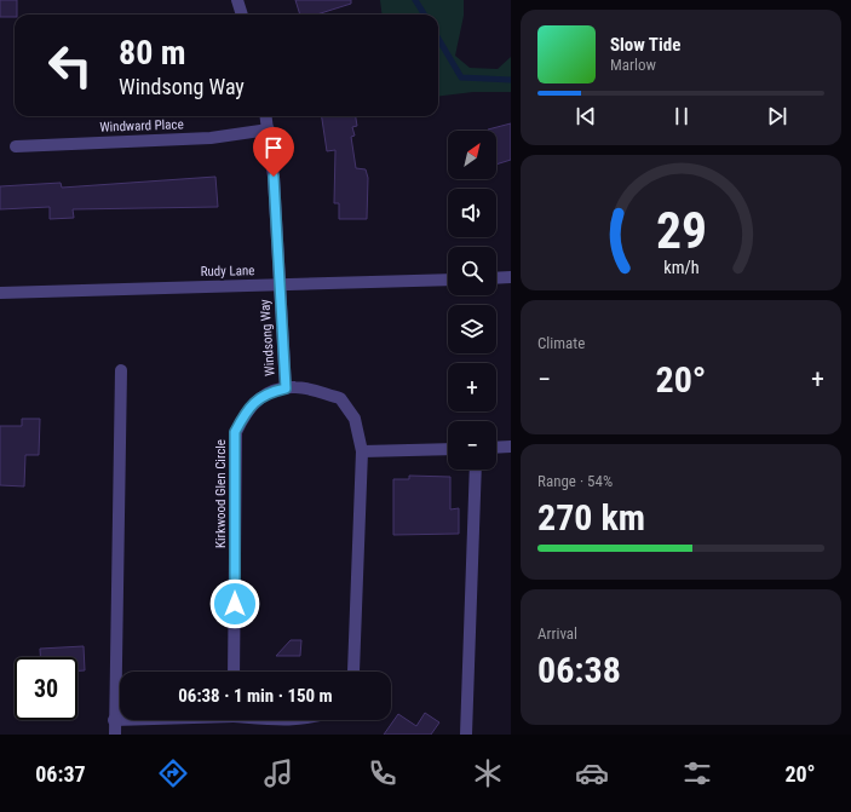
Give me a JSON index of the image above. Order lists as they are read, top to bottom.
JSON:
{
  "streets": {
    "street": [
      "Windward Place",
      "Rudy Lane",
      "Windsong Way",
      "Kirkwood Glen Circle"
    ]
  },
  "crossings": [
    ["Windward Place", "Windsong Way"],
    ["Rudy Lane", "Windsong Way"],
    ["Windsong Way", "Kirkwood Glen Circle"]
  ],
  "north": "top right",
  "page": {
    "turn": ["80 m", "Windsong Way"],
    "song": ["Slow Tide", "Marlow"],
    "map_buttons": ["+", "−"],
    "tile": [
      "Climate",
      ["Range · 54%", "270 km"],
      ["Arrival", "06:38"]
    ],
    "heat": ["−", "20°", "+"],
    "limit": "30",
    "trip": "06:38 · 1 min · 150 m",
    "tabs": ["06:37", "20°"],
    "gauge": ["29", "km/h"]
  }
}
